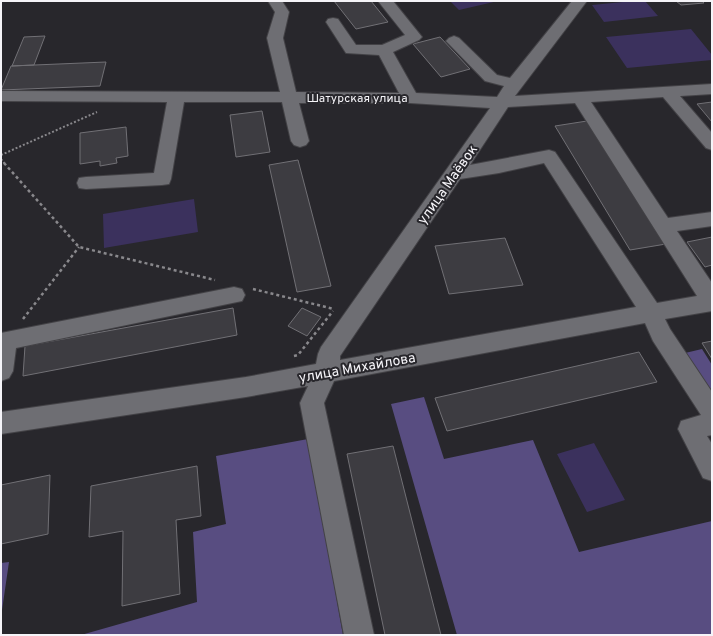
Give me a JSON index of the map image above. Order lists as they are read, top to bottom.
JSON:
{
  "streets": {
    "street": ["Шатурская улица", "улица Маёвок", "улица Михайлова"]
  },
  "crossings": [
    ["Шатурская улица", "улица Маёвок"],
    ["улица Маёвок", "улица Михайлова"]
  ]
}
